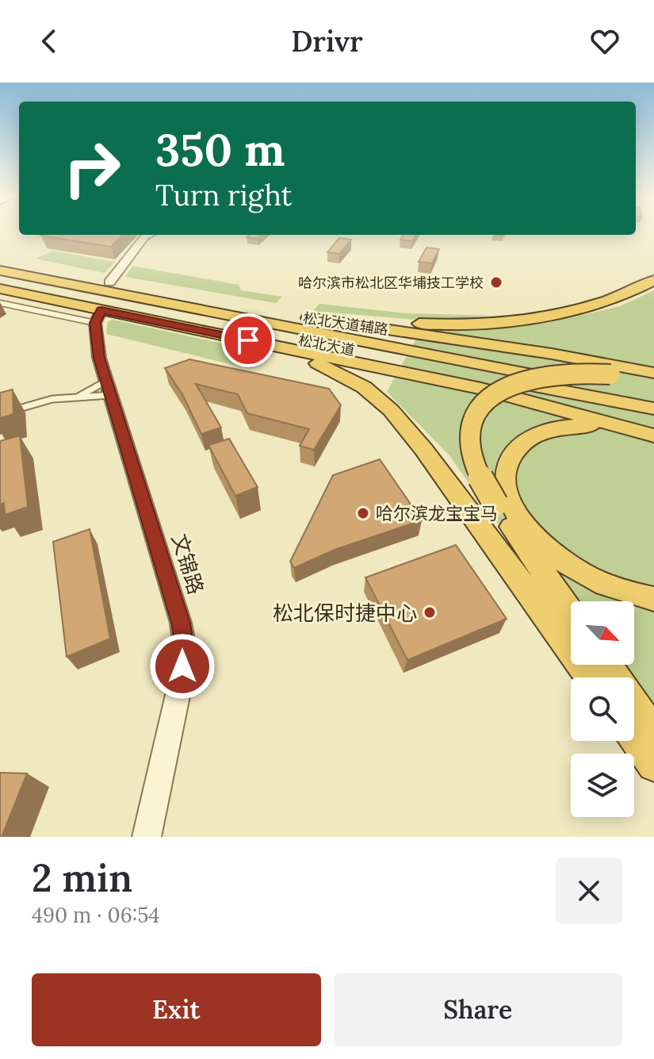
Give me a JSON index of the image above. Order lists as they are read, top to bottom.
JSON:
{
  "streets": {
    "highway": ["松北大道辅路", "松北大道"],
    "street": ["文锦路"]
  },
  "crossings": [
    ["松北大道辅路", "松北大道"]
  ],
  "places": ["哈尔滨市松北区华埔技工学校", "哈尔滨龙宝宝马", "松北保时捷中心"],
  "north": "bottom right",
  "page": {
    "header": "Drivr",
    "turn": ["350 m", "Turn right"],
    "heading": ["2 min", "490 m · 06:54"],
    "buttons": ["Exit", "Share"]
  }
}
